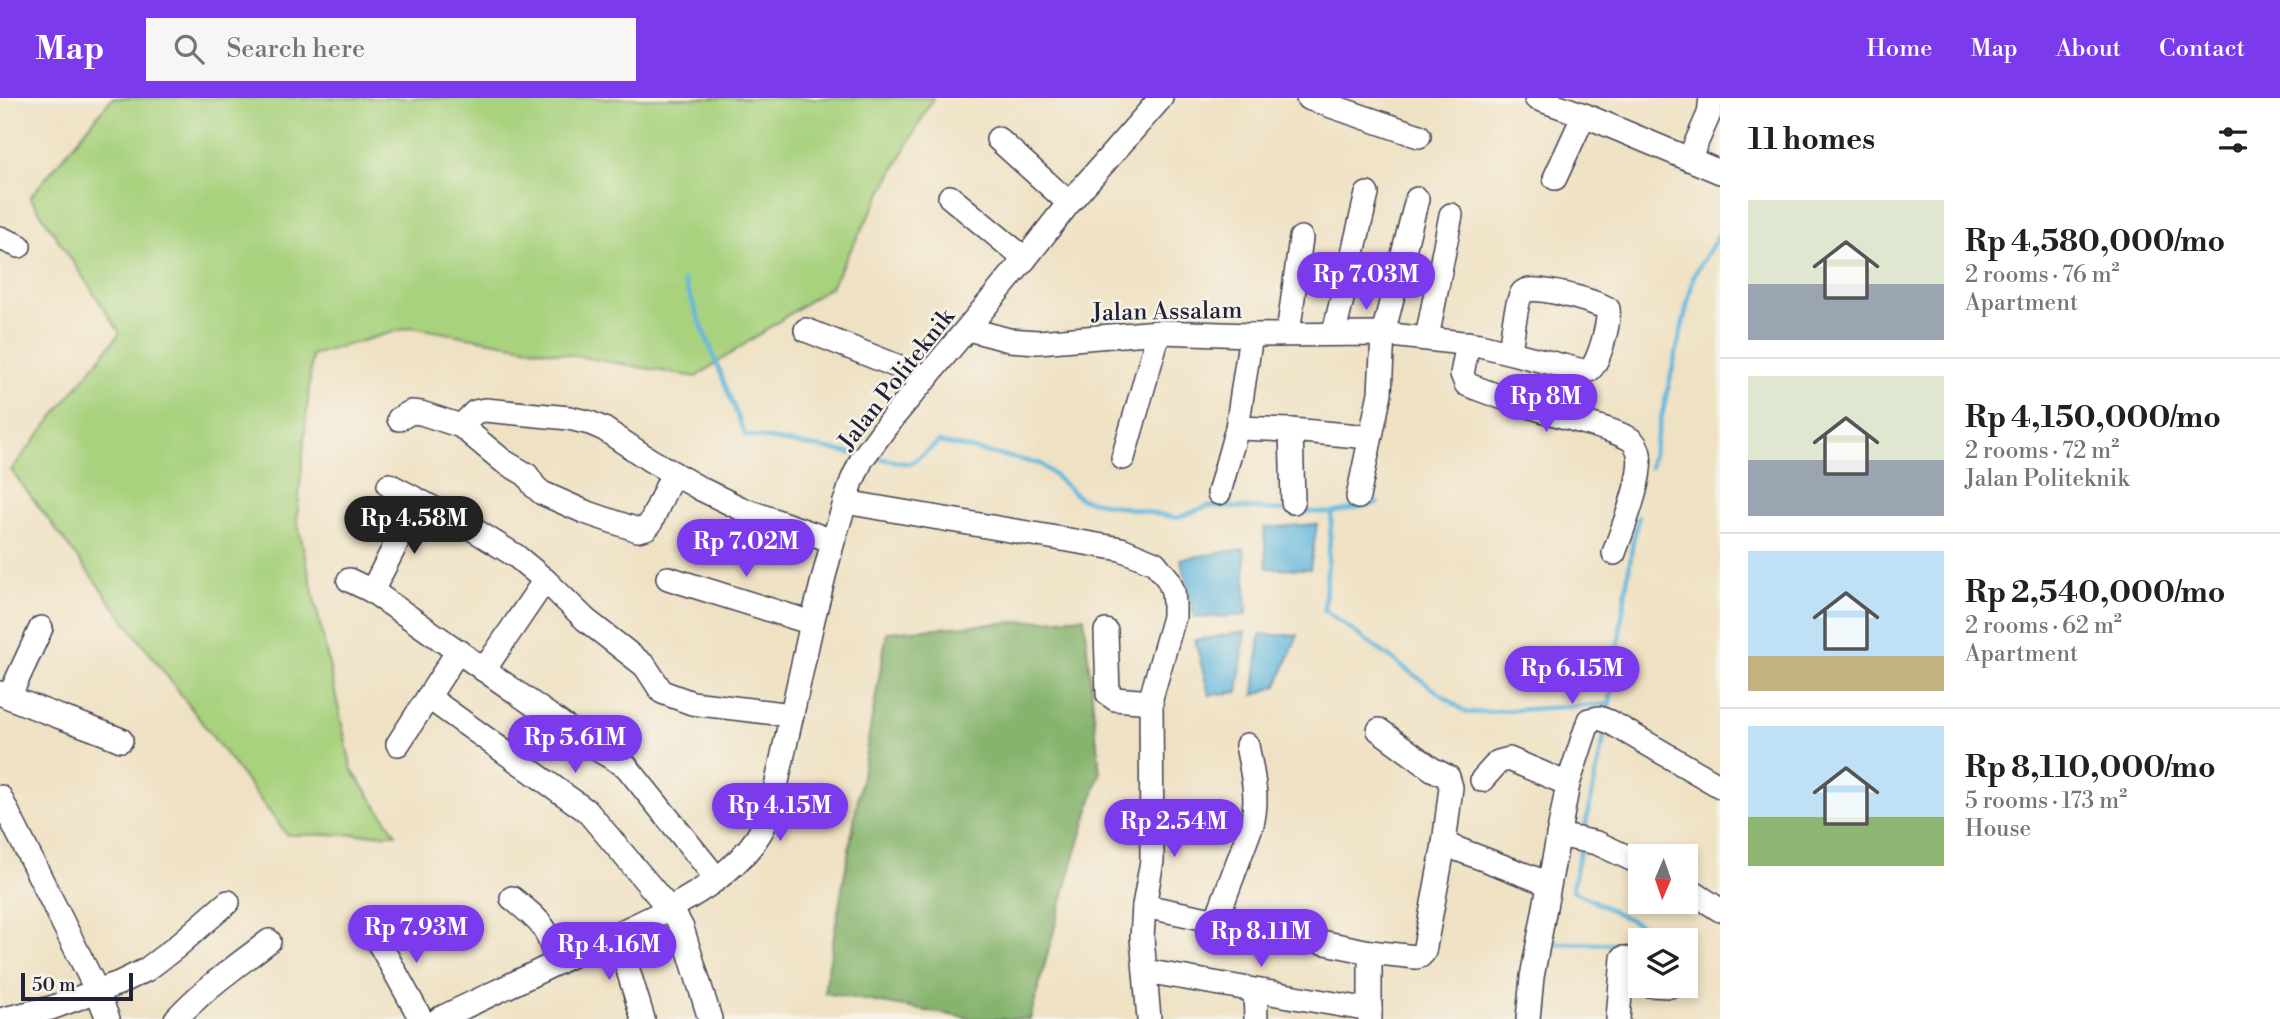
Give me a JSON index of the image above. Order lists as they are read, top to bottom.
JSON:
{
  "streets": {
    "street": ["Jalan Assalam", "Jalan Politeknik"]
  },
  "crossings": [
    ["Jalan Assalam", "Jalan Politeknik"]
  ],
  "scale_bar": "50 m",
  "north": "bottom",
  "page": {
    "header": "Map",
    "search": "Search here",
    "nav": [
      "Home",
      "Map",
      "About",
      "Contact"
    ],
    "heading": "11 homes",
    "list": [
      {
        "name": "Rp 4,580,000/mo",
        "note": "2 rooms · 76 m² · Apartment"
      },
      {
        "name": "Rp 4,150,000/mo",
        "note": "2 rooms · 72 m² · Jalan Politeknik"
      },
      {
        "name": "Rp 2,540,000/mo",
        "note": "2 rooms · 62 m² · Apartment"
      },
      {
        "name": "Rp 8,110,000/mo",
        "note": "5 rooms · 173 m² · House"
      }
    ],
    "price": [
      "Rp 7.03M",
      "Rp 8M",
      "Rp 4.58M",
      "Rp 7.02M",
      "Rp 6.15M",
      "Rp 5.61M",
      "Rp 4.15M",
      "Rp 2.54M",
      "Rp 7.93M",
      "Rp 8.11M",
      "Rp 4.16M"
    ],
    "scale": "50 m"
  }
}
